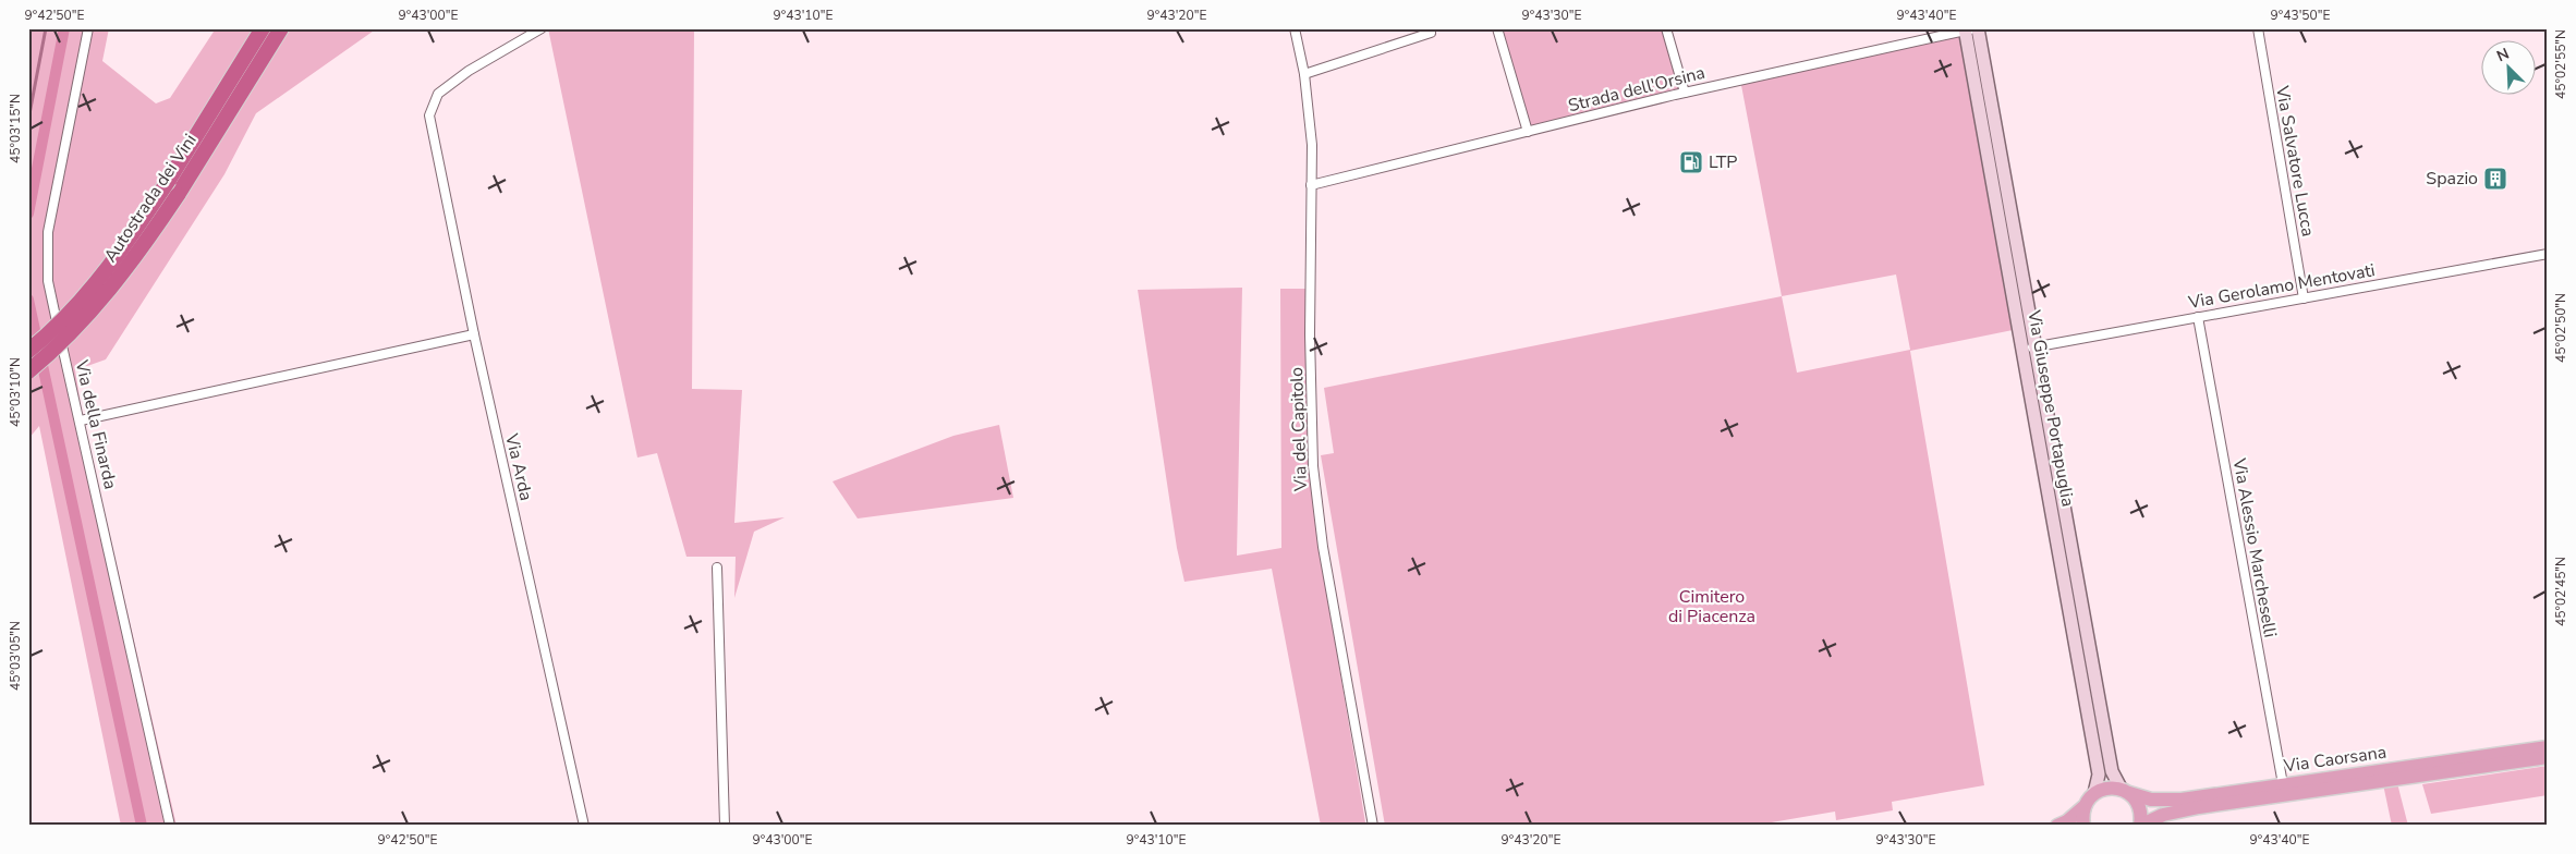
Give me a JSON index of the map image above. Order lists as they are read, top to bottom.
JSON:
{
  "streets": {
    "highway": ["Autostrada dei Vini"],
    "main road": ["Via Giuseppe Portapuglia", "Via Caorsana"],
    "street": [
      "Strada dell'Orsina",
      "Via Salvatore Lucca",
      "Via Gerolamo Mentovati",
      "Via della Finarda",
      "Via del Capitolo",
      "Via Arda",
      "Via Alessio Marcheselli"
    ]
  },
  "crossings": [
    ["Strada dell'Orsina", "Via Giuseppe Portapuglia"],
    ["Strada dell'Orsina", "Via del Capitolo"],
    ["Via Salvatore Lucca", "Via Gerolamo Mentovati"],
    ["Via Gerolamo Mentovati", "Via Giuseppe Portapuglia"],
    ["Via Gerolamo Mentovati", "Via Alessio Marcheselli"],
    ["Via Giuseppe Portapuglia", "Via Caorsana"],
    ["Via Alessio Marcheselli", "Via Caorsana"]
  ],
  "parks": ["Cimitero di Piacenza"],
  "places": {
    "fuel station": ["LTP"],
    "building": ["Spazio"]
  },
  "north": "top left",
  "coordinates": [
    "9°42'50\"E",
    "9°43'00\"E",
    "9°43'10\"E",
    "9°43'20\"E",
    "9°43'30\"E",
    "9°43'40\"E",
    "9°43'50\"E",
    "45°02'55\"N",
    "45°03'15\"N",
    "45°02'50\"N",
    "45°03'10\"N",
    "45°02'45\"N",
    "45°03'05\"N"
  ]
}
